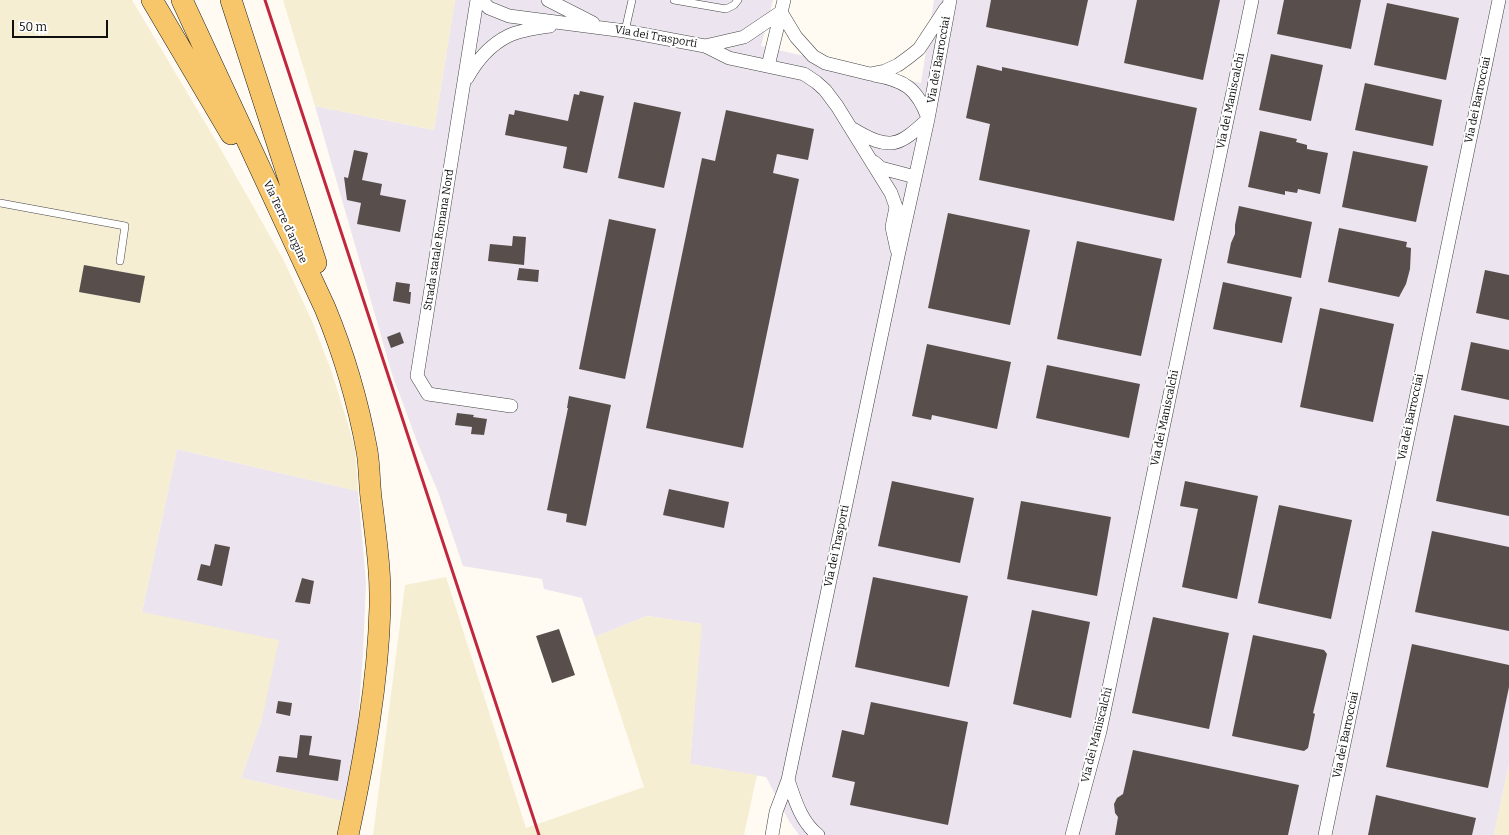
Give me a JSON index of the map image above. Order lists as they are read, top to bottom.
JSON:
{
  "streets": {
    "main road": ["Via Terre d'argine"],
    "street": [
      "Via dei Trasporti",
      "Via dei Barrocciai",
      "Via dei Maniscalchi",
      "Strada statale Romana Nord"
    ]
  },
  "crossings": [
    ["Via dei Trasporti", "Via dei Barrocciai"],
    ["Via dei Trasporti", "Strada statale Romana Nord"]
  ],
  "scale_bar": "50 m"
}
